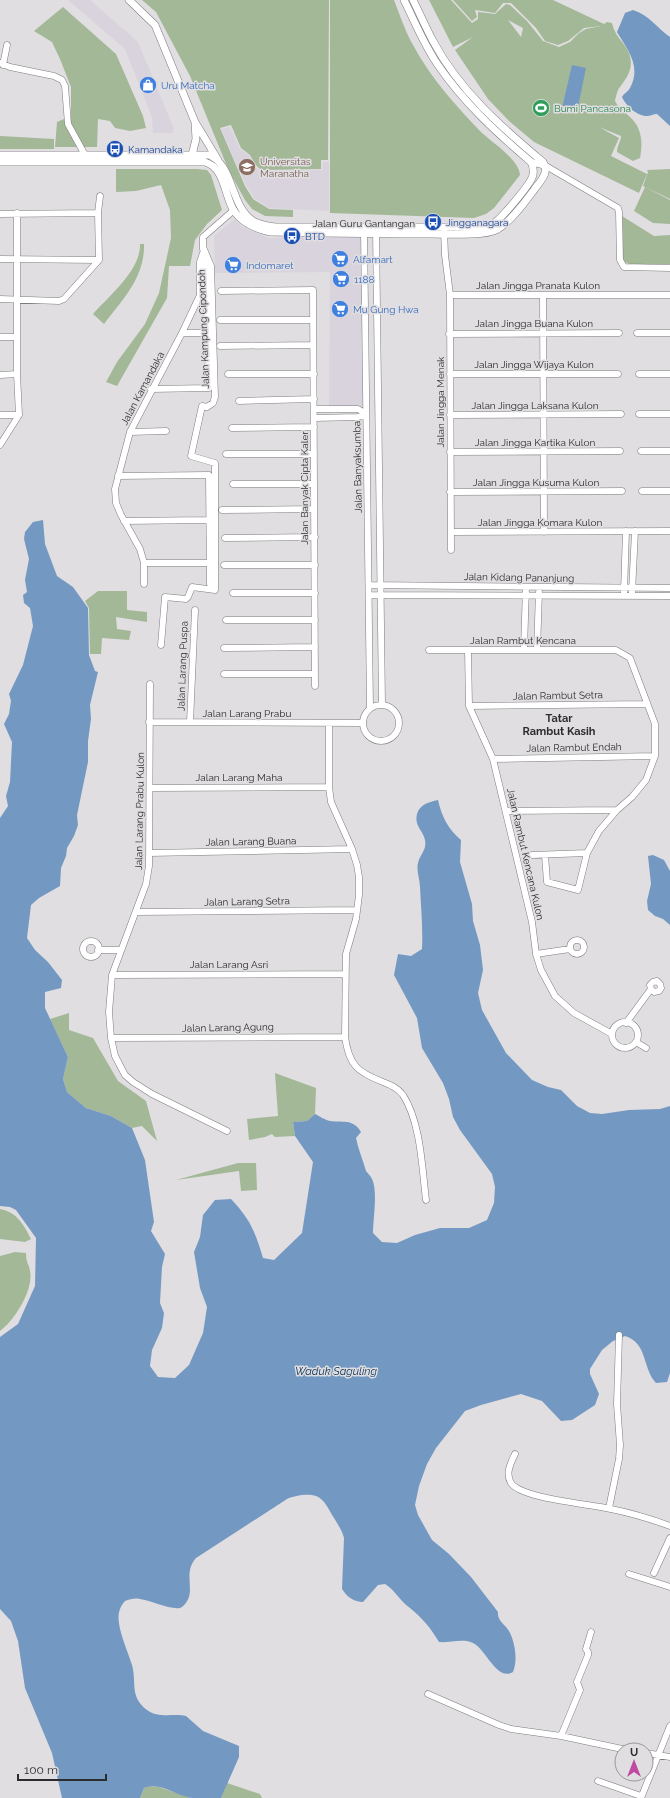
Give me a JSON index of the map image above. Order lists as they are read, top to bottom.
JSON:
{
  "streets": {
    "street": [
      "Jalan Guru Gantangan",
      "Jalan Jingga Pranata Kulon",
      "Jalan Jingga Buana Kulon",
      "Jalan Kampung Cipondoh",
      "Jalan Jingga Wijaya Kulon",
      "Jalan Kamandaka",
      "Jalan Jingga Menak",
      "Jalan Jingga Laksana Kulon",
      "Jalan Jingga Kartika Kulon",
      "Jalan Banyaksumba",
      "Jalan Jingga Kusuma Kulon",
      "Jalan Banyak Cipta Kaler",
      "Jalan Jingga Komara Kulon",
      "Jalan Kidang Pananjung",
      "Jalan Rambut Kencana",
      "Jalan Larang Puspa",
      "Jalan Rambut Setra",
      "Jalan Larang Prabu",
      "Jalan Rambut Endah",
      "Jalan Larang Maha",
      "Jalan Larang Prabu Kulon",
      "Jalan Larang Buana",
      "Jalan Rambut Kencana Kulon",
      "Jalan Larang Setra",
      "Jalan Larang Asri",
      "Jalan Larang Agung"
    ]
  },
  "crossings": [
    ["Jalan Guru Gantangan", "Jalan Kamandaka"],
    ["Jalan Guru Gantangan", "Jalan Jingga Menak"],
    ["Jalan Guru Gantangan", "Jalan Banyaksumba"],
    ["Jalan Jingga Pranata Kulon", "Jalan Jingga Menak"],
    ["Jalan Jingga Buana Kulon", "Jalan Jingga Menak"],
    ["Jalan Kampung Cipondoh", "Jalan Kamandaka"],
    ["Jalan Jingga Wijaya Kulon", "Jalan Jingga Menak"],
    ["Jalan Jingga Menak", "Jalan Jingga Laksana Kulon"],
    ["Jalan Jingga Menak", "Jalan Jingga Kartika Kulon"],
    ["Jalan Jingga Menak", "Jalan Jingga Kusuma Kulon"],
    ["Jalan Jingga Menak", "Jalan Jingga Komara Kulon"],
    ["Jalan Banyaksumba", "Jalan Kidang Pananjung"],
    ["Jalan Banyaksumba", "Jalan Larang Prabu"],
    ["Jalan Rambut Kencana", "Jalan Rambut Setra"],
    ["Jalan Rambut Kencana", "Jalan Rambut Kencana Kulon"],
    ["Jalan Larang Puspa", "Jalan Larang Prabu"],
    ["Jalan Rambut Setra", "Jalan Rambut Kencana Kulon"],
    ["Jalan Larang Prabu", "Jalan Larang Prabu Kulon"],
    ["Jalan Rambut Endah", "Jalan Rambut Kencana Kulon"],
    ["Jalan Larang Maha", "Jalan Larang Prabu Kulon"],
    ["Jalan Larang Prabu Kulon", "Jalan Larang Buana"],
    ["Jalan Larang Prabu Kulon", "Jalan Larang Setra"],
    ["Jalan Larang Prabu Kulon", "Jalan Larang Asri"],
    ["Jalan Larang Prabu Kulon", "Jalan Larang Agung"]
  ],
  "districts": ["Tatar Rambut Kasih"],
  "water": ["Waduk Saguling"],
  "places": {
    "shop": ["Uru Matcha"],
    "sports": ["Bumi Pancasona"],
    "bus stop": ["Kamandaka", "Jingganagara", "BTD"],
    "school or university": ["Universitas Maranatha"],
    "supermarket": [
      "Alfamart",
      "Indomaret",
      "1188",
      "Mu Gung Hwa"
    ]
  },
  "scale_bar": "100 m",
  "north": "top"
}
